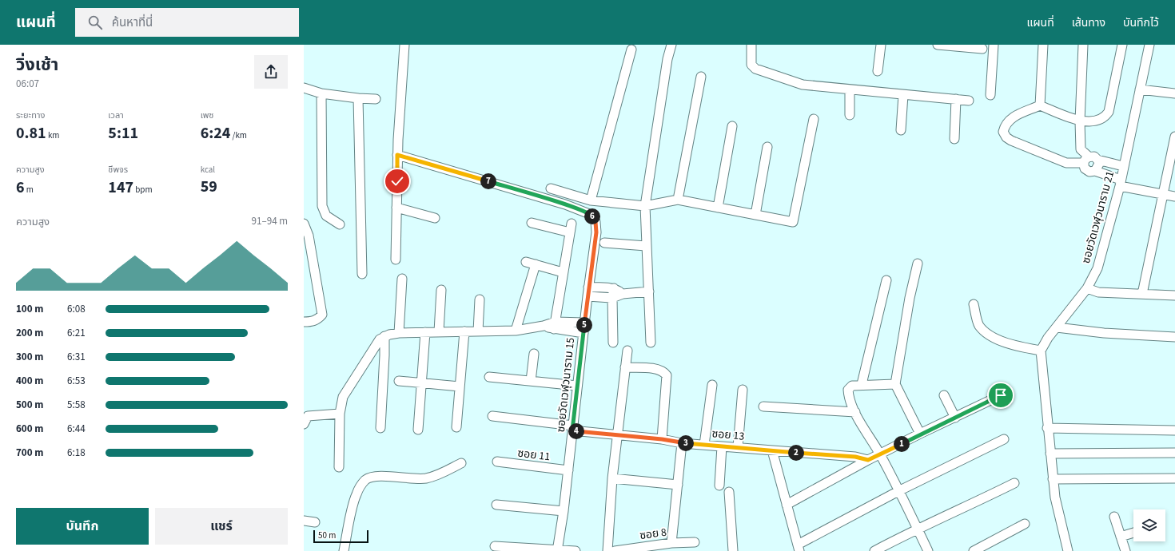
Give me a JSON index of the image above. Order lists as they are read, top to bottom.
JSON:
{
  "streets": {
    "street": [
      "ซอยวัดเวฬุวนาราม 21",
      "ซอยวัดเวฬุวนาราม 15",
      "ซอย 13",
      "ซอย 11",
      "ซอย 8"
    ]
  },
  "crossings": [
    ["ซอยวัดเวฬุวนาราม 15", "ซอย 13"],
    ["ซอยวัดเวฬุวนาราม 15", "ซอย 11"]
  ],
  "scale_bar": "50 m",
  "page": {
    "header": "แผนที่",
    "search": "ค้นหาที่นี่",
    "nav": ["แผนที่", "เส้นทาง", "บันทึกไว้"],
    "heading": ["วิ่งเช้า", "06:07"],
    "stats": [
      ["ระยะทาง", "0.81 km"],
      ["เวลา", "5:11"],
      ["เพซ", "6:24 /km"],
      ["ความสูง", "6 m"],
      ["ชีพจร", "147 bpm"],
      ["kcal", "59"]
    ],
    "pins": [
      "7",
      "6",
      "5",
      "4",
      "3",
      "1",
      "2"
    ],
    "chart": ["ความสูง", "91–94 m"],
    "list": [
      {
        "name": "100 m",
        "note": "6:08"
      },
      {
        "name": "200 m",
        "note": "6:21"
      },
      {
        "name": "300 m",
        "note": "6:31"
      },
      {
        "name": "400 m",
        "note": "6:53"
      },
      {
        "name": "500 m",
        "note": "5:58"
      },
      {
        "name": "600 m",
        "note": "6:44"
      },
      {
        "name": "700 m",
        "note": "6:18"
      }
    ],
    "buttons": ["บันทึก", "แชร์"],
    "scale": "50 m"
  }
}
